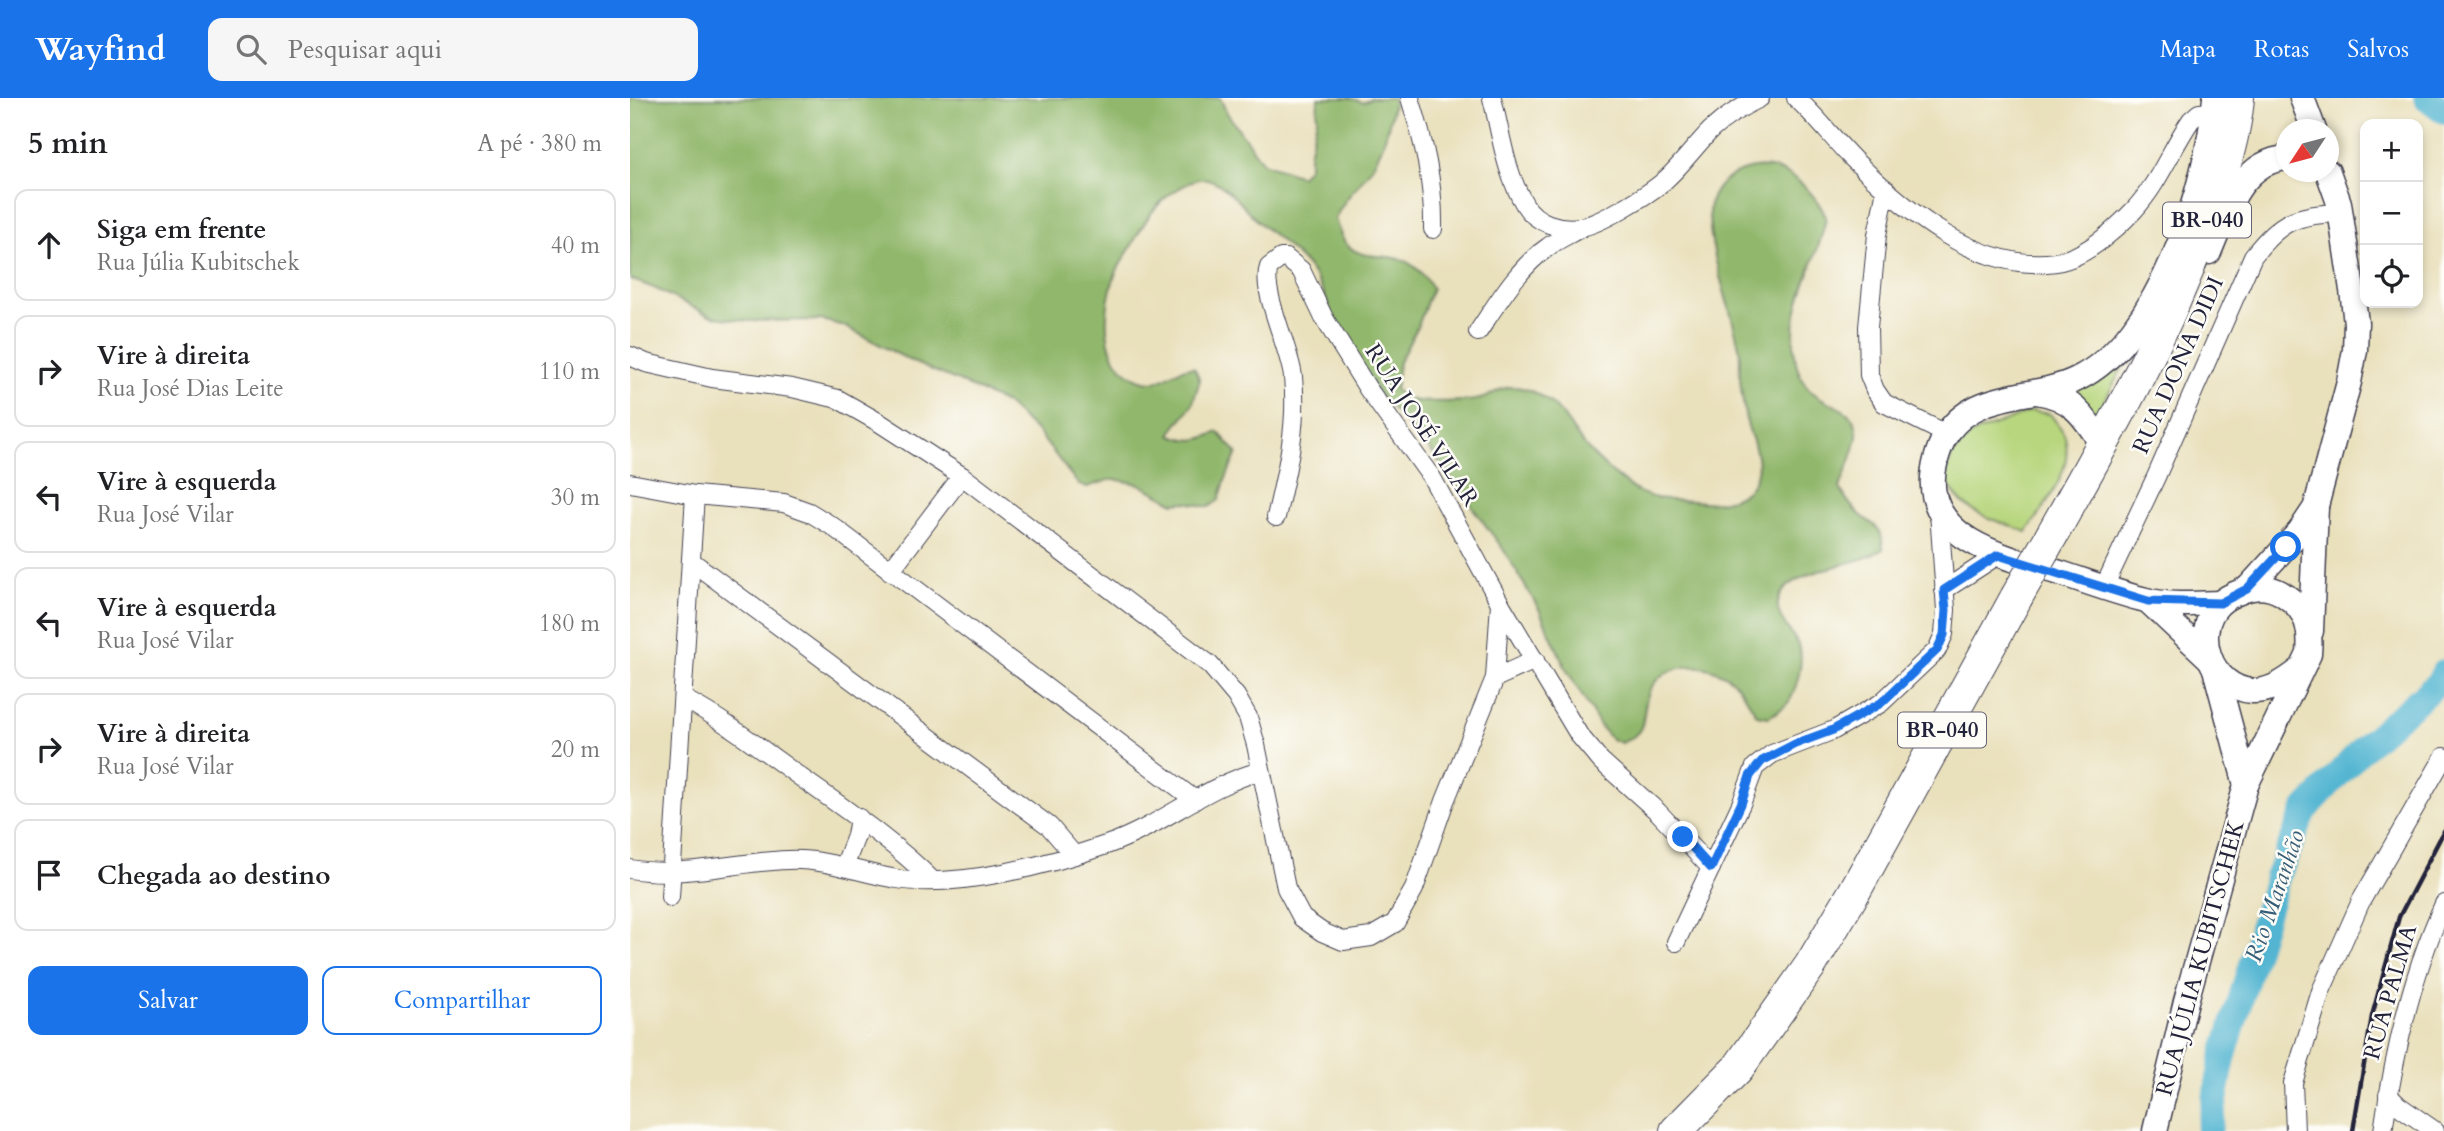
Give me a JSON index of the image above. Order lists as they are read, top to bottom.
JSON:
{
  "streets": {
    "highway": ["BR-040"],
    "main road": ["RUA JÚLIA KUBITSCHEK"],
    "street": ["RUA DONA DIDI", "RUA JOSÉ VILAR", "RUA PALMA"]
  },
  "water": ["Rio Maranhão"],
  "north": "bottom left",
  "page": {
    "header": "Wayfind",
    "search": "Pesquisar aqui",
    "nav": ["Mapa", "Rotas", "Salvos"],
    "heading": ["5 min", "A pé · 380 m"],
    "map_buttons": ["+", "−"],
    "list": [
      ["Siga em frente", "Rua Júlia Kubitschek", "40 m"],
      ["Vire à direita", "Rua José Dias Leite", "110 m"],
      ["Vire à esquerda", "Rua José Vilar", "30 m"],
      ["Vire à esquerda", "Rua José Vilar", "180 m"],
      ["Vire à direita", "Rua José Vilar", "20 m"],
      "Chegada ao destino"
    ],
    "buttons": ["Salvar", "Compartilhar"]
  }
}
